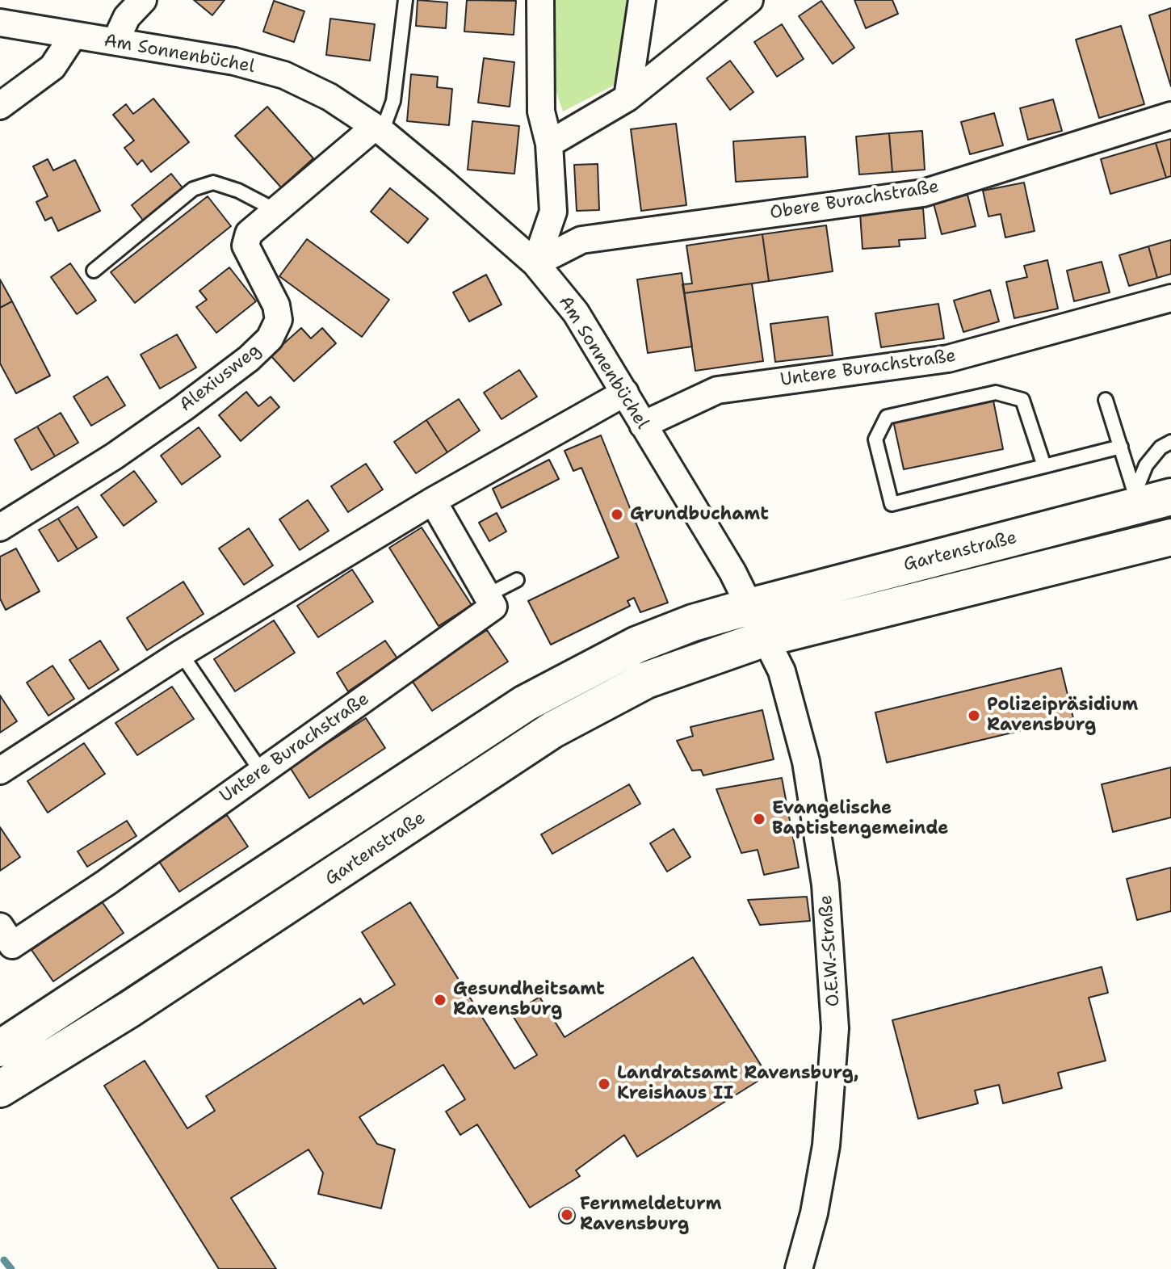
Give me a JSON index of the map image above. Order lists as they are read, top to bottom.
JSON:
{
  "streets": {
    "main road": ["Gartenstraße"],
    "street": [
      "Am Sonnenbüchel",
      "Obere Burachstraße",
      "Untere Burachstraße",
      "Alexiusweg",
      "O.E.W.-Straße"
    ]
  },
  "crossings": [
    ["Am Sonnenbüchel", "Obere Burachstraße"],
    ["Am Sonnenbüchel", "Untere Burachstraße"],
    ["Am Sonnenbüchel", "Alexiusweg"],
    ["Am Sonnenbüchel", "Gartenstraße"],
    ["Gartenstraße", "O.E.W.-Straße"]
  ],
  "places": [
    "Grundbuchamt",
    "Polizeipräsidium Ravensburg",
    "Evangelische Baptistengemeinde",
    "Gesundheitsamt Ravensburg",
    "Landratsamt Ravensburg, Kreishaus II",
    "Fernmeldeturm Ravensburg"
  ]
}
